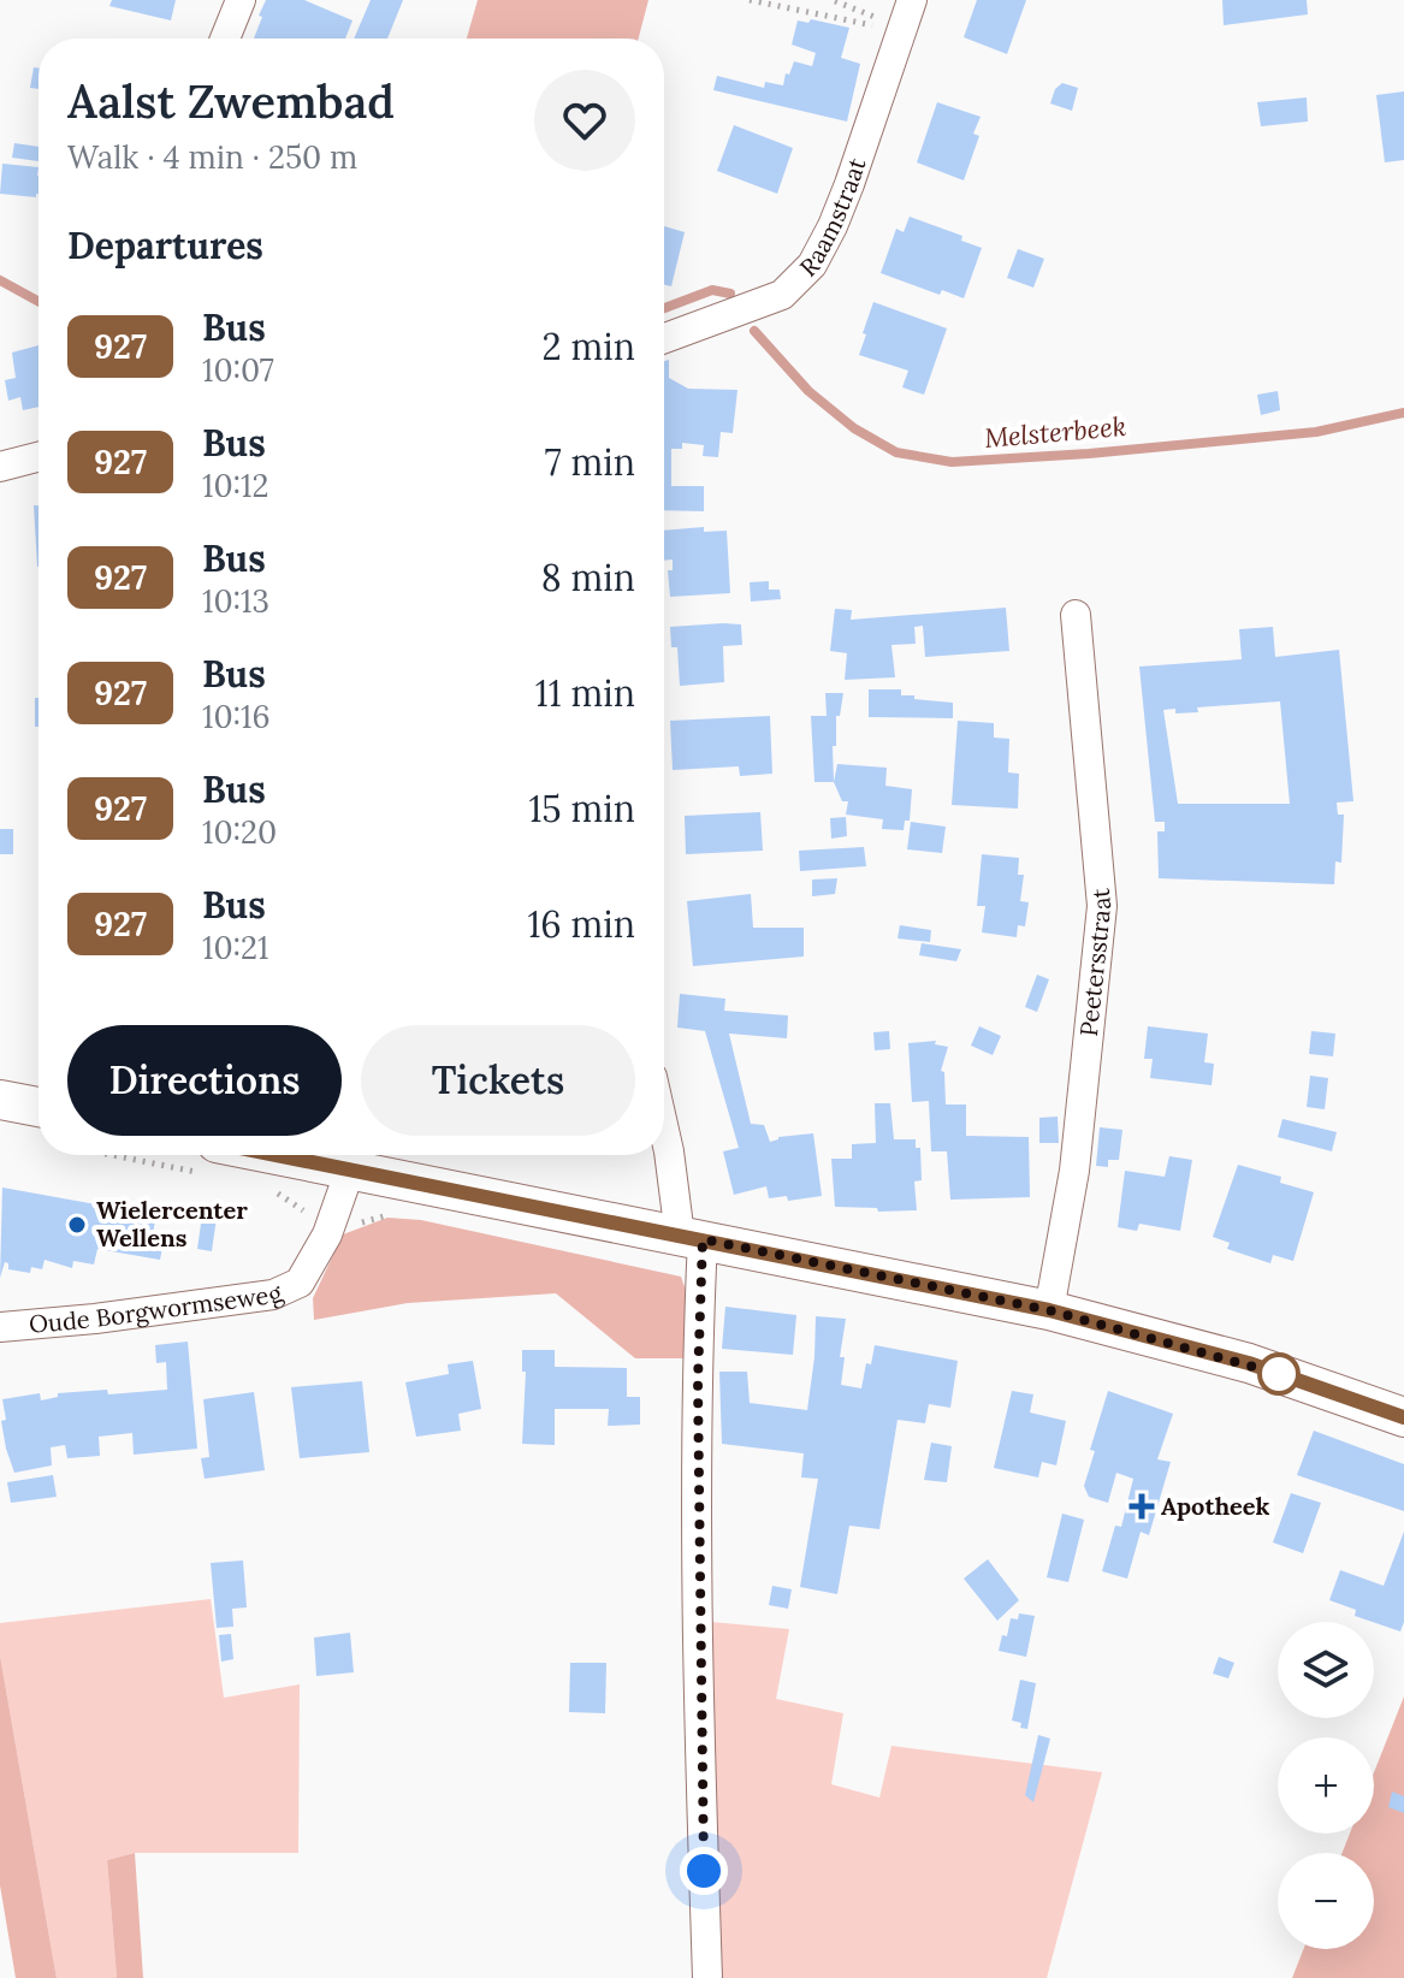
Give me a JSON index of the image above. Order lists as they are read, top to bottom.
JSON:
{
  "streets": {
    "street": ["Raamstraat", "Peetersstraat", "Oude Borgwormseweg"]
  },
  "water": ["Melsterbeek"],
  "places": {
    "other": ["Wielercenter Wellens"],
    "health": ["Apotheek"]
  },
  "lines": ["bus line 927"],
  "page": {
    "heading": [
      ["Aalst Zwembad", "Walk · 4 min · 250 m"],
      "Departures"
    ],
    "list": [
      {
        "mark": "927",
        "name": "Bus",
        "note": "10:07",
        "value": "2 min"
      },
      {
        "mark": "927",
        "name": "Bus",
        "note": "10:12",
        "value": "7 min"
      },
      {
        "mark": "927",
        "name": "Bus",
        "note": "10:13",
        "value": "8 min"
      },
      {
        "mark": "927",
        "name": "Bus",
        "note": "10:16",
        "value": "11 min"
      },
      {
        "mark": "927",
        "name": "Bus",
        "note": "10:20",
        "value": "15 min"
      },
      {
        "mark": "927",
        "name": "Bus",
        "note": "10:21",
        "value": "16 min"
      }
    ],
    "buttons": ["Directions", "Tickets"],
    "map_buttons": ["+", "−"]
  }
}
